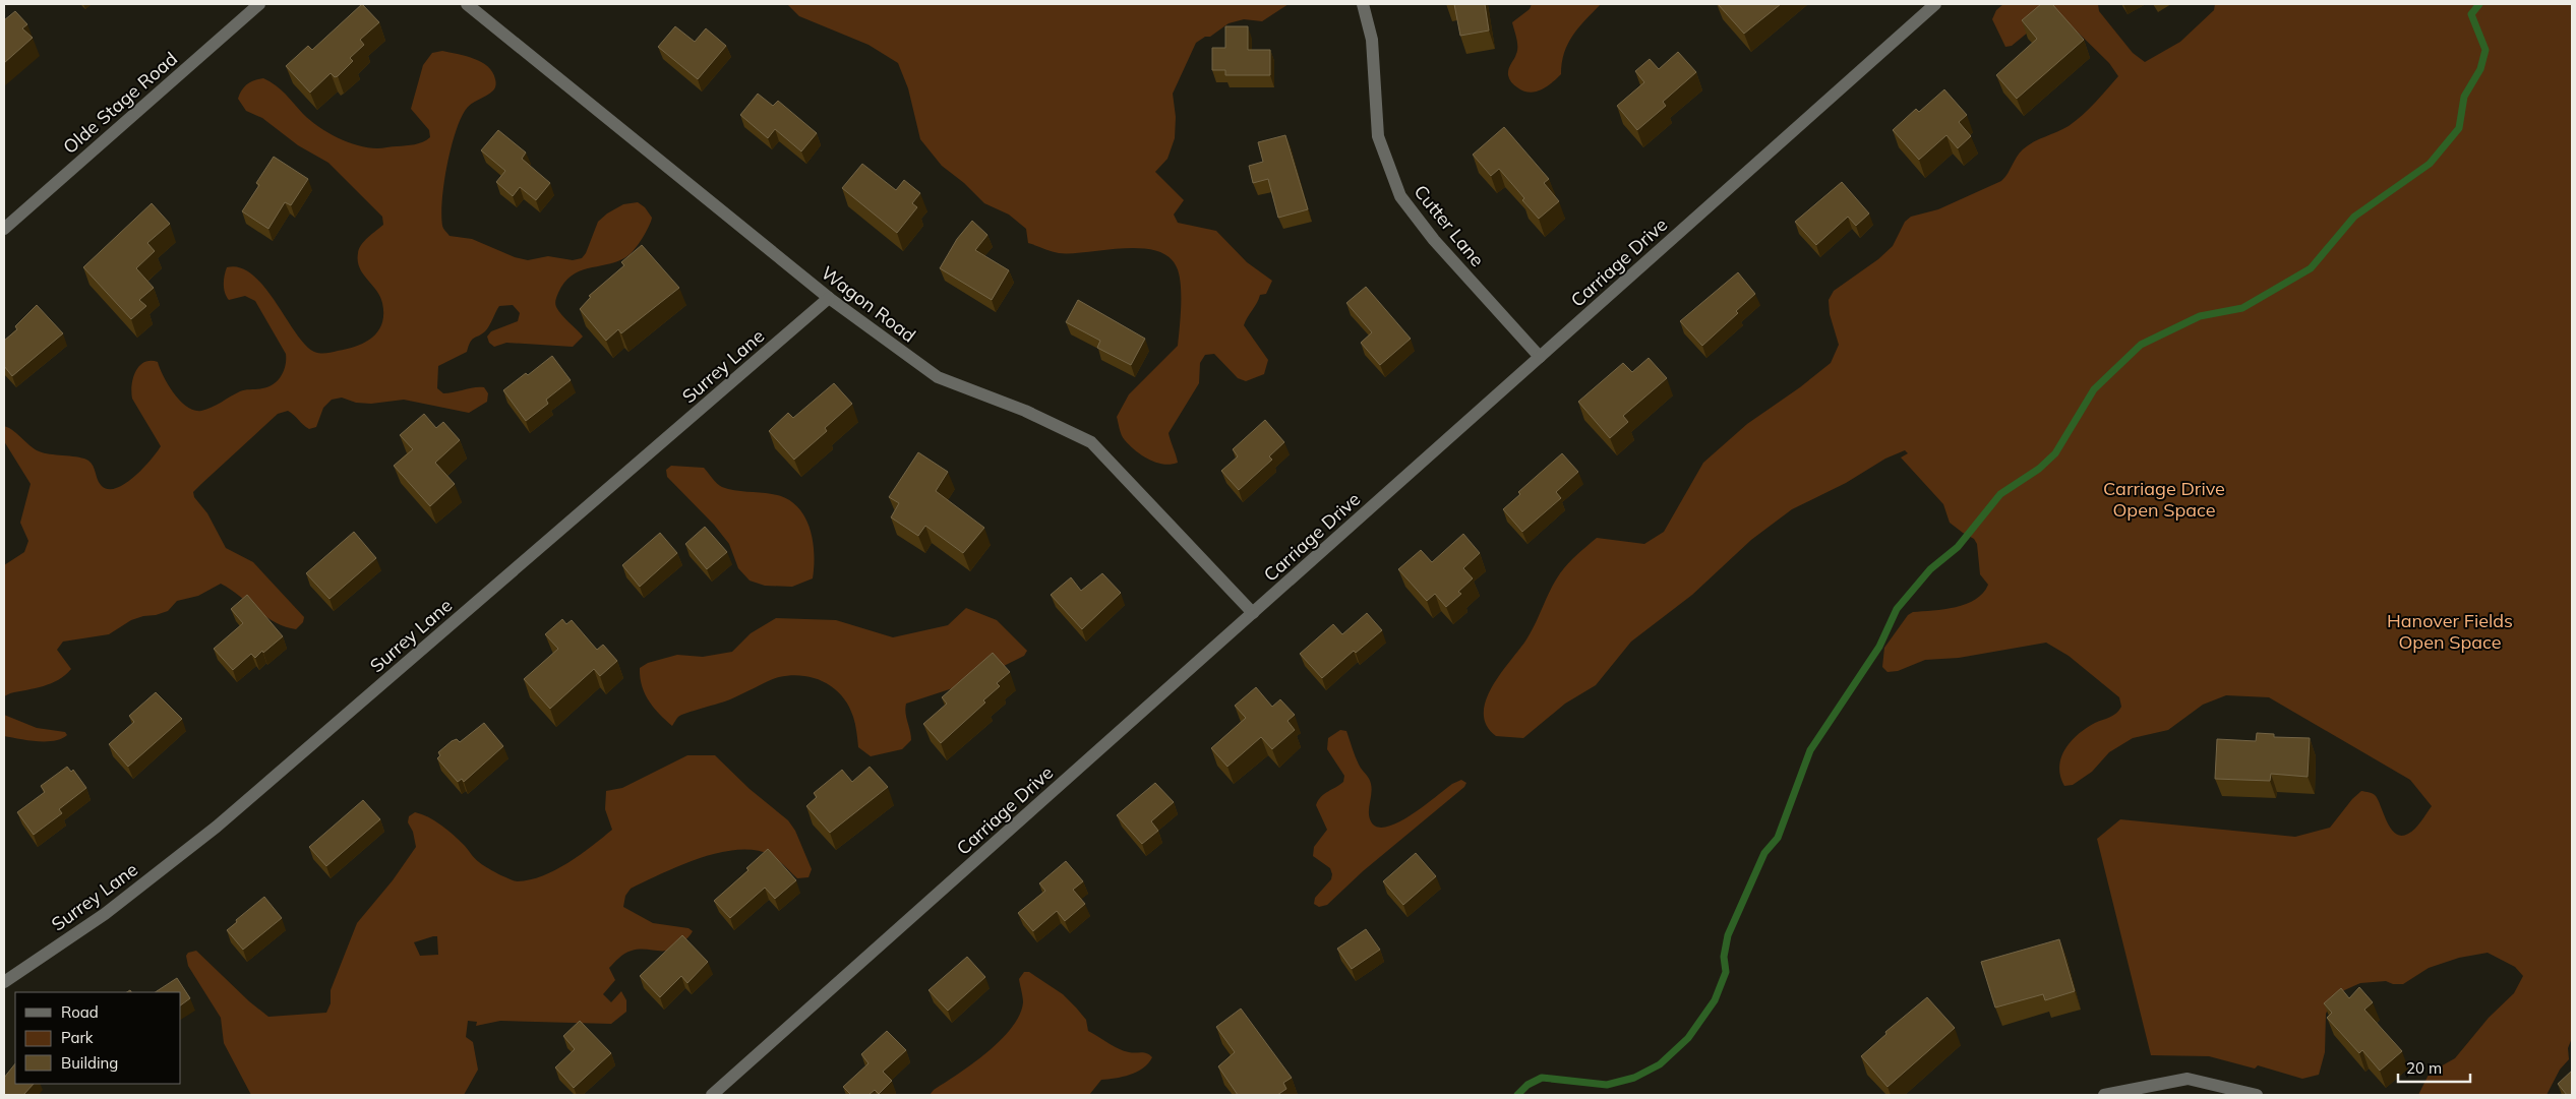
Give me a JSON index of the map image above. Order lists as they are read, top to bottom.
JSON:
{
  "streets": {
    "street": [
      "Olde Stage Road",
      "Cutter Lane",
      "Carriage Drive",
      "Wagon Road",
      "Surrey Lane"
    ]
  },
  "crossings": [
    ["Cutter Lane", "Carriage Drive"],
    ["Carriage Drive", "Wagon Road"],
    ["Wagon Road", "Surrey Lane"]
  ],
  "parks": ["Carriage Drive Open Space", "Hanover Fields Open Space"],
  "legend": ["Road", "Park", "Building"],
  "scale_bar": "20 m"
}
